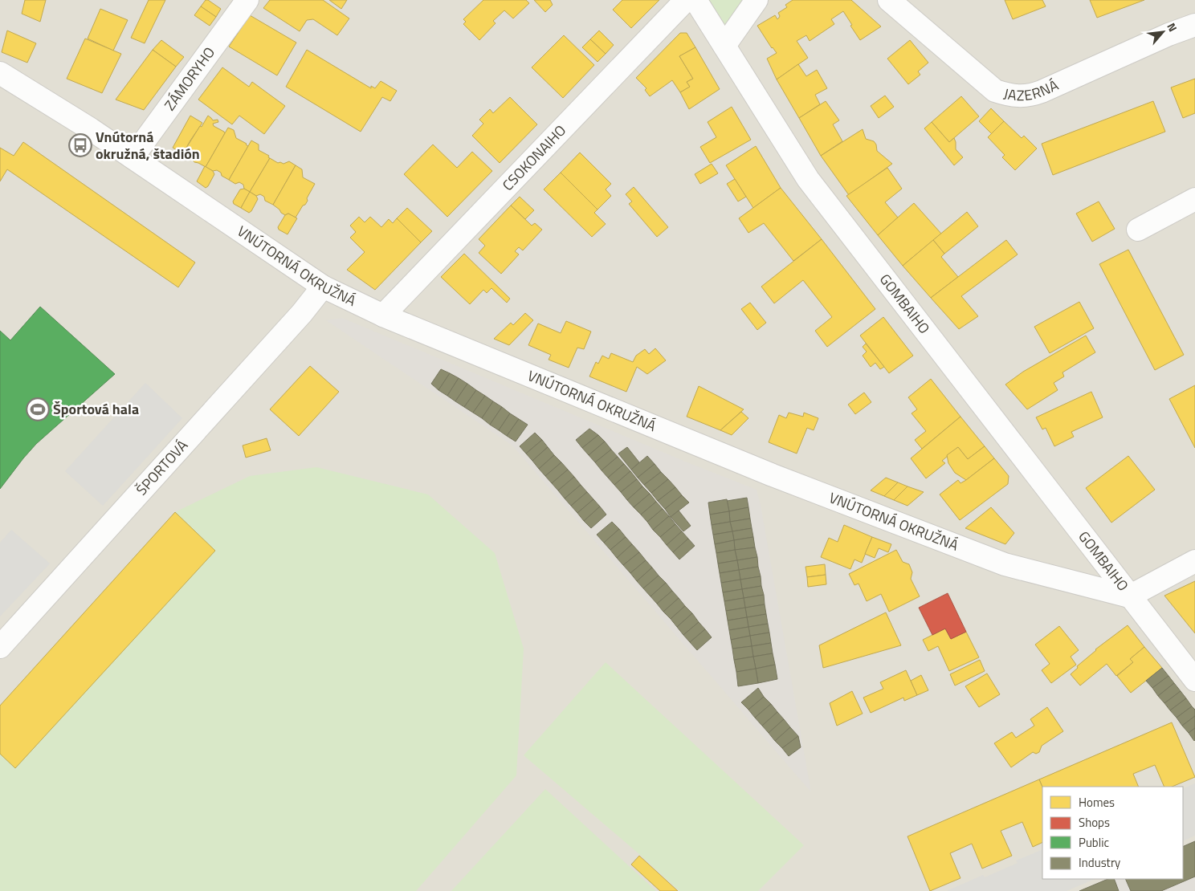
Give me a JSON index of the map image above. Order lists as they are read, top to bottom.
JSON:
{
  "streets": {
    "street": [
      "ZÁMORYHO",
      "JAZERNÁ",
      "CSOKONAIHO",
      "VNÚTORNÁ OKRUŽNÁ",
      "GOMBAIHO",
      "ŠPORTOVÁ"
    ]
  },
  "crossings": [
    ["ZÁMORYHO", "VNÚTORNÁ OKRUŽNÁ"],
    ["CSOKONAIHO", "VNÚTORNÁ OKRUŽNÁ"],
    ["VNÚTORNÁ OKRUŽNÁ", "GOMBAIHO"],
    ["VNÚTORNÁ OKRUŽNÁ", "ŠPORTOVÁ"]
  ],
  "places": {
    "bus stop": ["Vnútorná okružná, štadión"],
    "sports": ["Športová hala"]
  },
  "legend": [
    "Homes",
    "Shops",
    "Public",
    "Industry"
  ],
  "north": "top right"
}
